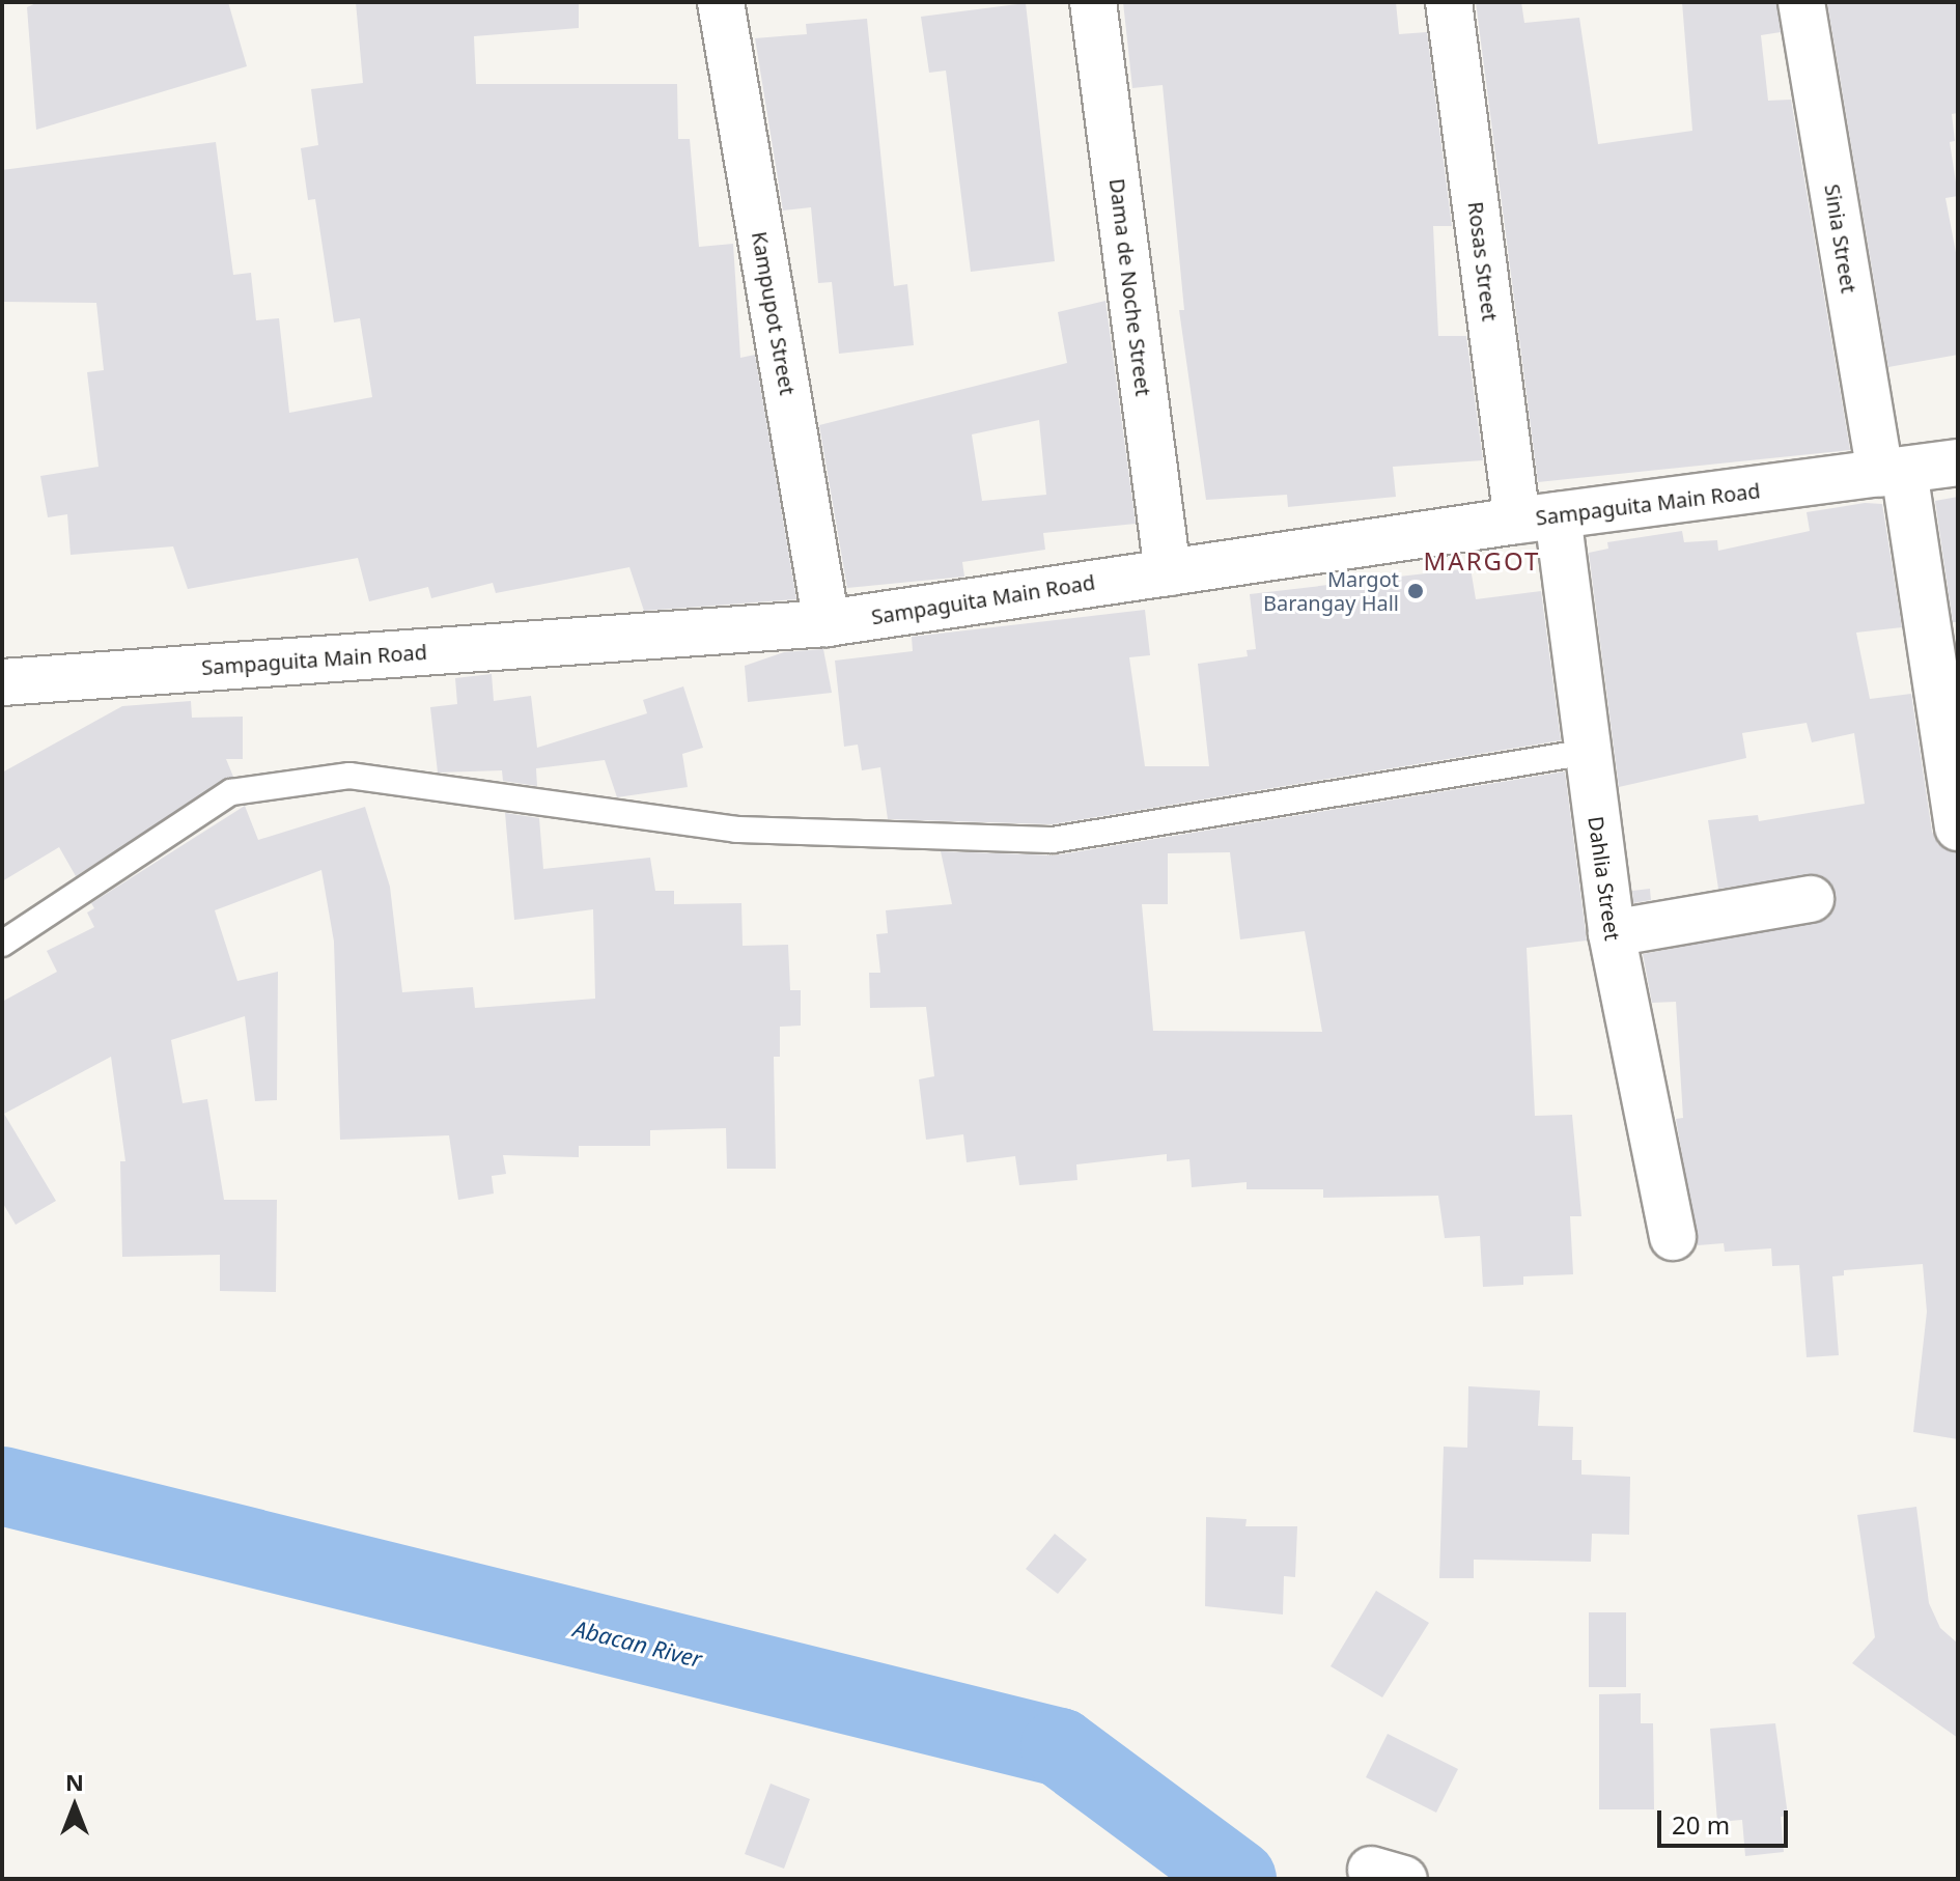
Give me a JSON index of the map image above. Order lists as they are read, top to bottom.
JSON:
{
  "streets": {
    "street": [
      "Sinia Street",
      "Rosas Street",
      "Dama de Noche Street",
      "Kampupot Street",
      "Sampaguita Main Road",
      "Dahlia Street"
    ]
  },
  "crossings": [
    ["Sinia Street", "Sampaguita Main Road"],
    ["Rosas Street", "Sampaguita Main Road"],
    ["Rosas Street", "Dahlia Street"],
    ["Dama de Noche Street", "Sampaguita Main Road"],
    ["Kampupot Street", "Sampaguita Main Road"],
    ["Sampaguita Main Road", "Dahlia Street"]
  ],
  "districts": ["MARGOT"],
  "water": ["Abacan River"],
  "places": ["Margot Barangay Hall"],
  "scale_bar": "20 m",
  "north": "top"
}
